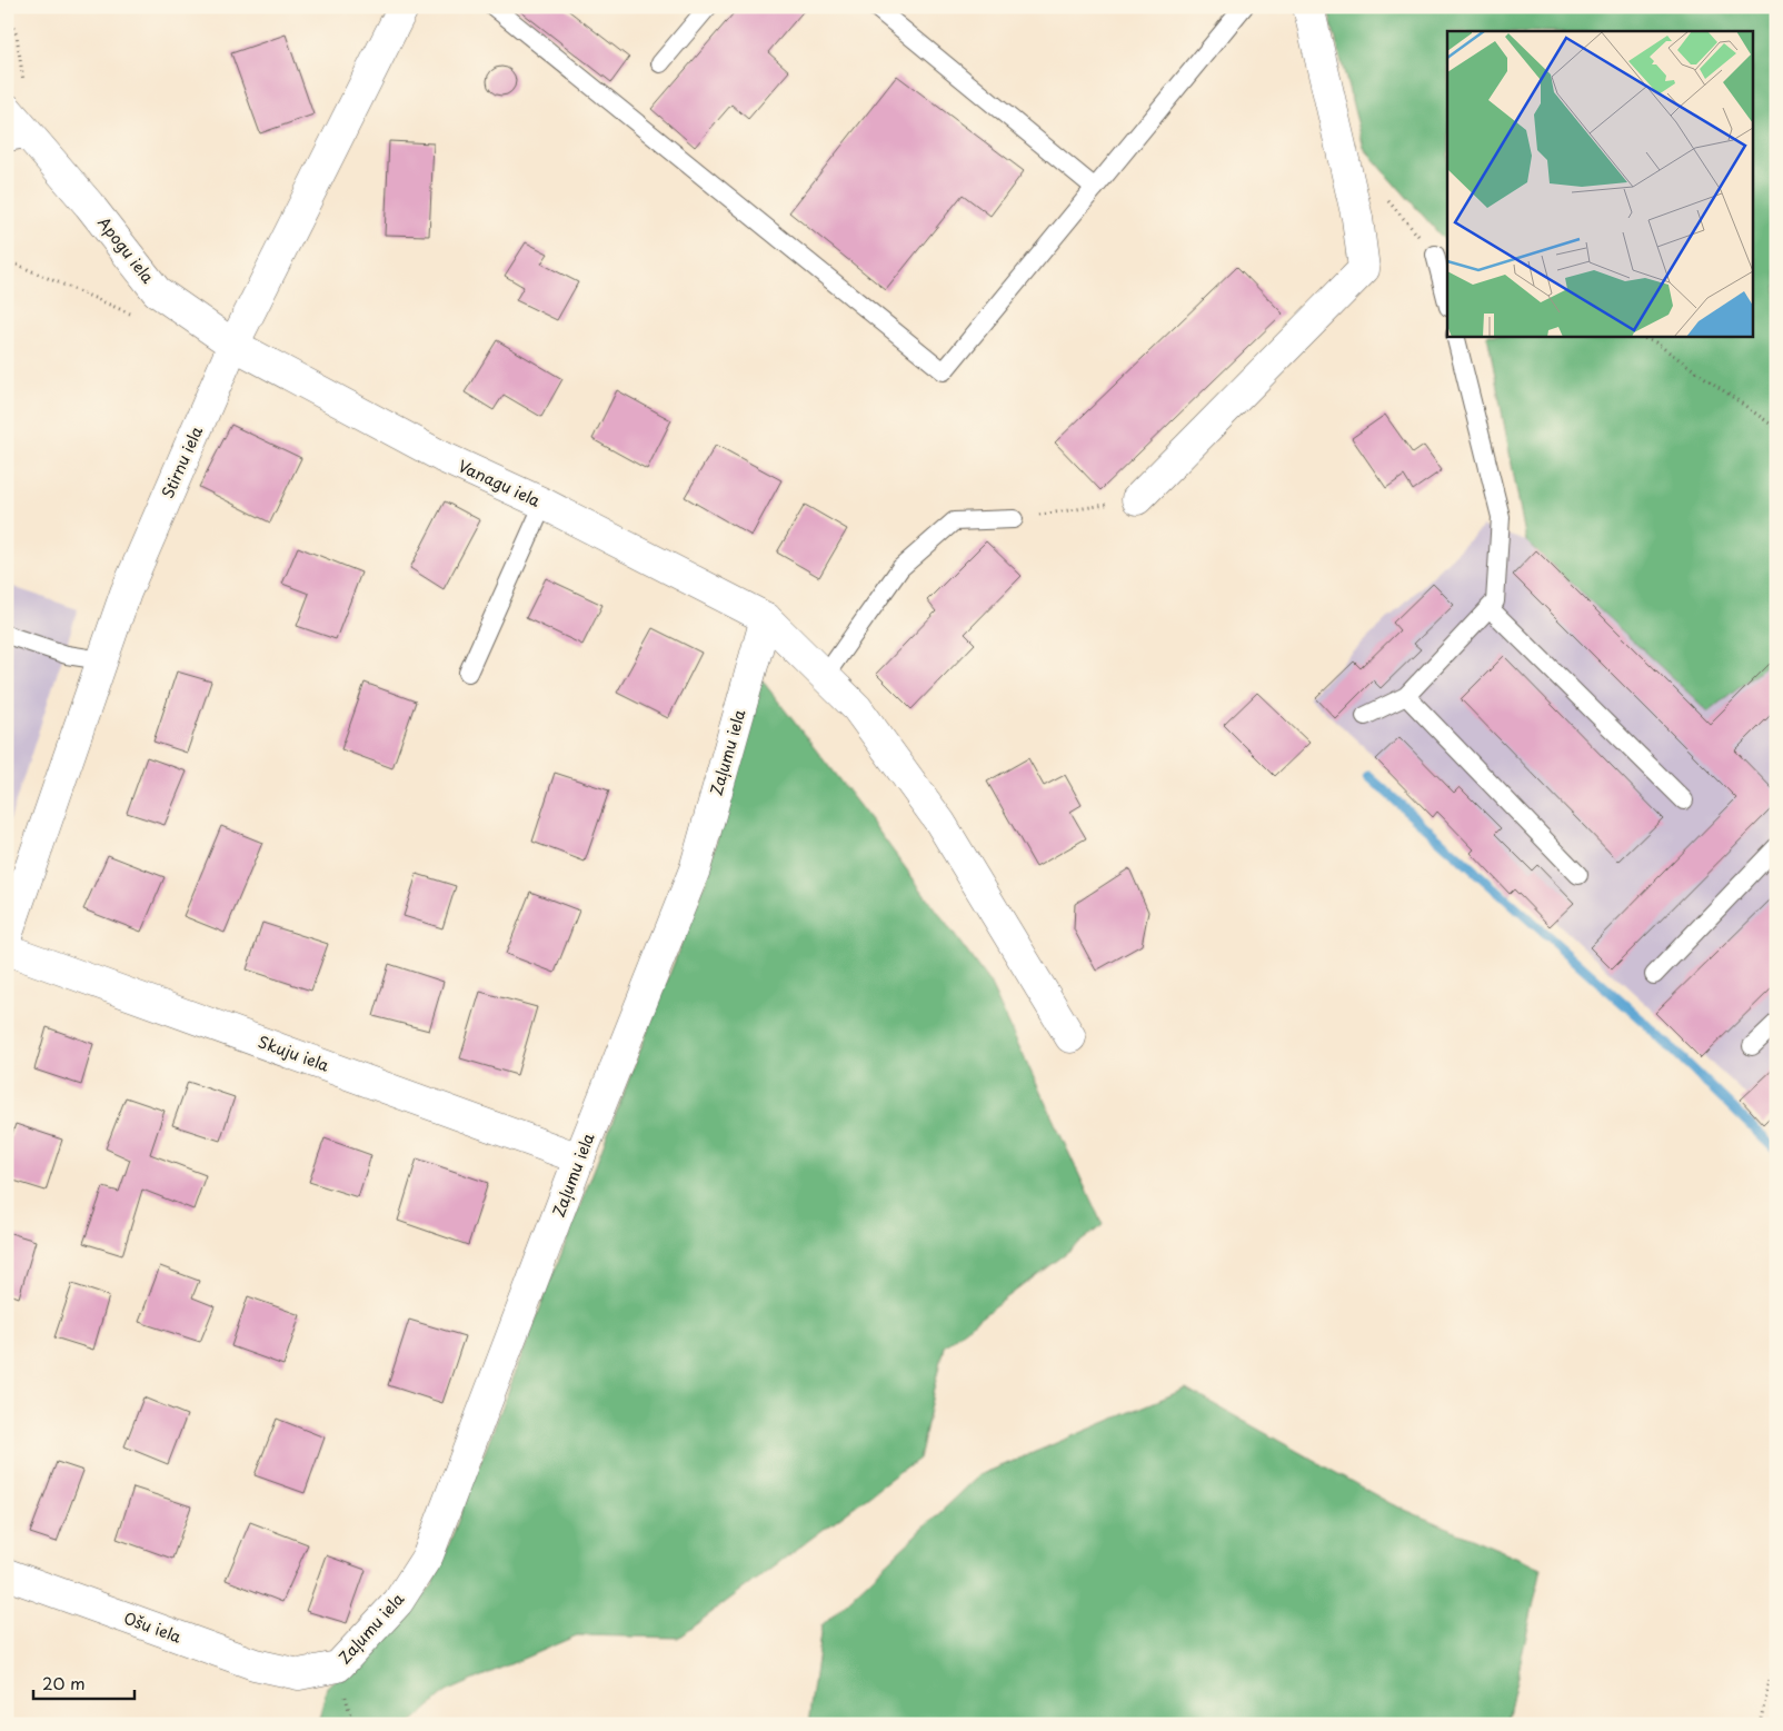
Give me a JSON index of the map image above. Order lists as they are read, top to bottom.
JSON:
{
  "streets": {
    "street": [
      "Apogu iela",
      "Stirnu iela",
      "Vanagu iela",
      "Zaļumu iela",
      "Skuju iela",
      "Ošu iela"
    ]
  },
  "crossings": [
    ["Apogu iela", "Stirnu iela"],
    ["Apogu iela", "Vanagu iela"],
    ["Stirnu iela", "Vanagu iela"],
    ["Vanagu iela", "Zaļumu iela"],
    ["Zaļumu iela", "Skuju iela"],
    ["Zaļumu iela", "Ošu iela"]
  ],
  "scale_bar": "20 m"
}
